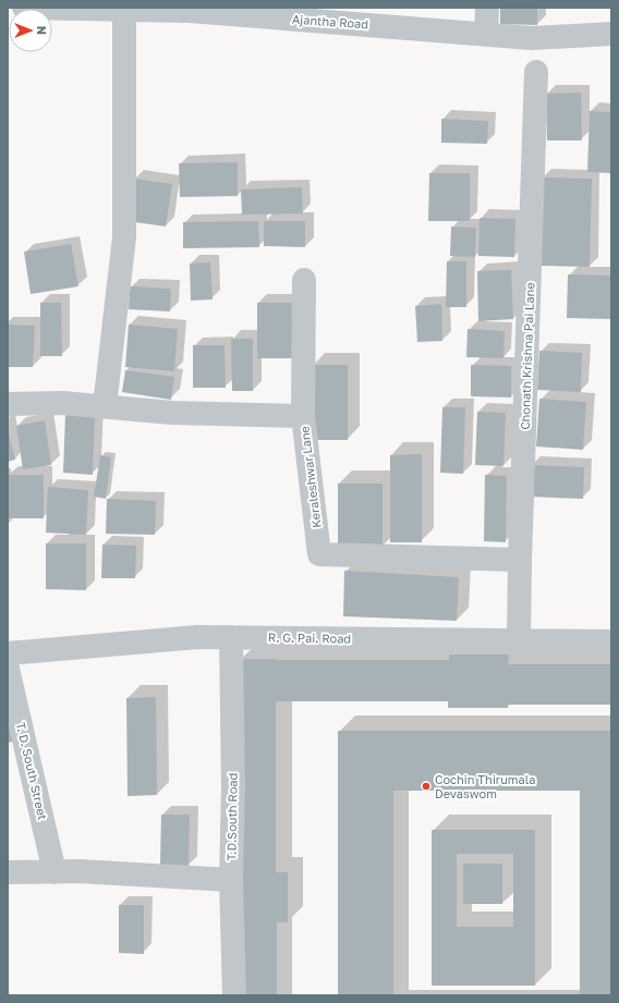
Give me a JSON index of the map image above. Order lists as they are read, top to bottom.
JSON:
{
  "streets": {
    "street": [
      "Ajantha Road",
      "Chonath Krishna Pai Lane",
      "Keraleshwar Lane",
      "R. G. Pai. Road",
      "T. D. South Street",
      "T.D.South Road"
    ]
  },
  "crossings": [
    ["Chonath Krishna Pai Lane", "Keraleshwar Lane"],
    ["Chonath Krishna Pai Lane", "R. G. Pai. Road"],
    ["R. G. Pai. Road", "T.D.South Road"]
  ],
  "places": ["Cochin Thirumala Devaswom"],
  "north": "right"
}
